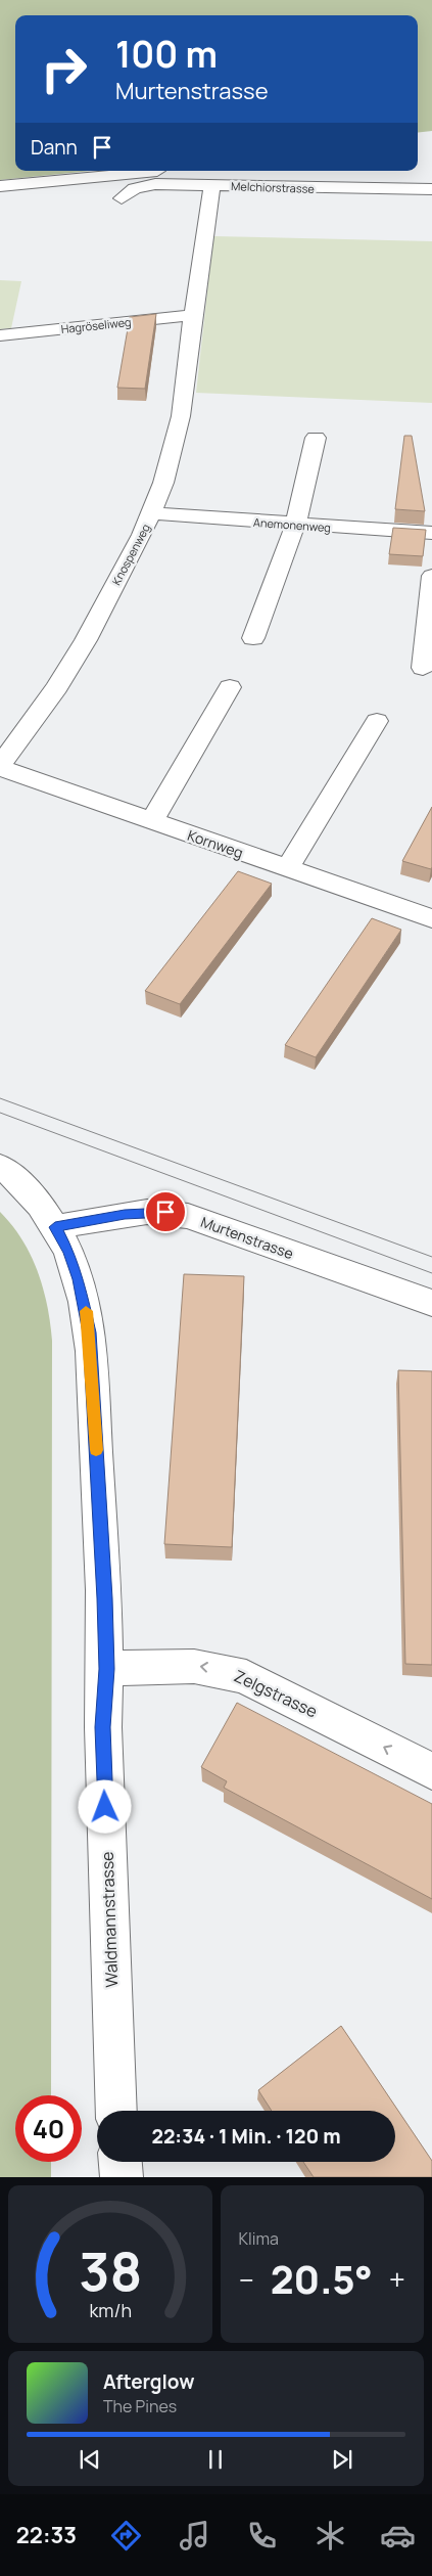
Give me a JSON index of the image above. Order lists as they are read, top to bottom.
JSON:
{
  "streets": {
    "street": [
      "Melchiorstrasse",
      "Hagröseliweg",
      "Anemonenweg",
      "Knospenweg",
      "Kornweg",
      "Murtenstrasse",
      "Zelgstrasse",
      "Waldmannstrasse"
    ]
  },
  "crossings": [
    ["Melchiorstrasse", "Hagröseliweg"],
    ["Melchiorstrasse", "Knospenweg"],
    ["Hagröseliweg", "Knospenweg"],
    ["Anemonenweg", "Knospenweg"],
    ["Knospenweg", "Kornweg"],
    ["Murtenstrasse", "Waldmannstrasse"],
    ["Zelgstrasse", "Waldmannstrasse"]
  ],
  "one_way": ["Zelgstrasse"],
  "page": {
    "turn": ["100 m", "Murtenstrasse"],
    "then": "Dann",
    "limit": "40",
    "trip": "22:34 · 1 Min. · 120 m",
    "tile": "Klima",
    "heat": ["−", "20.5°", "+"],
    "song": ["Afterglow", "The Pines"],
    "tabs": "22:33",
    "gauge": ["38", "km/h"]
  }
}
